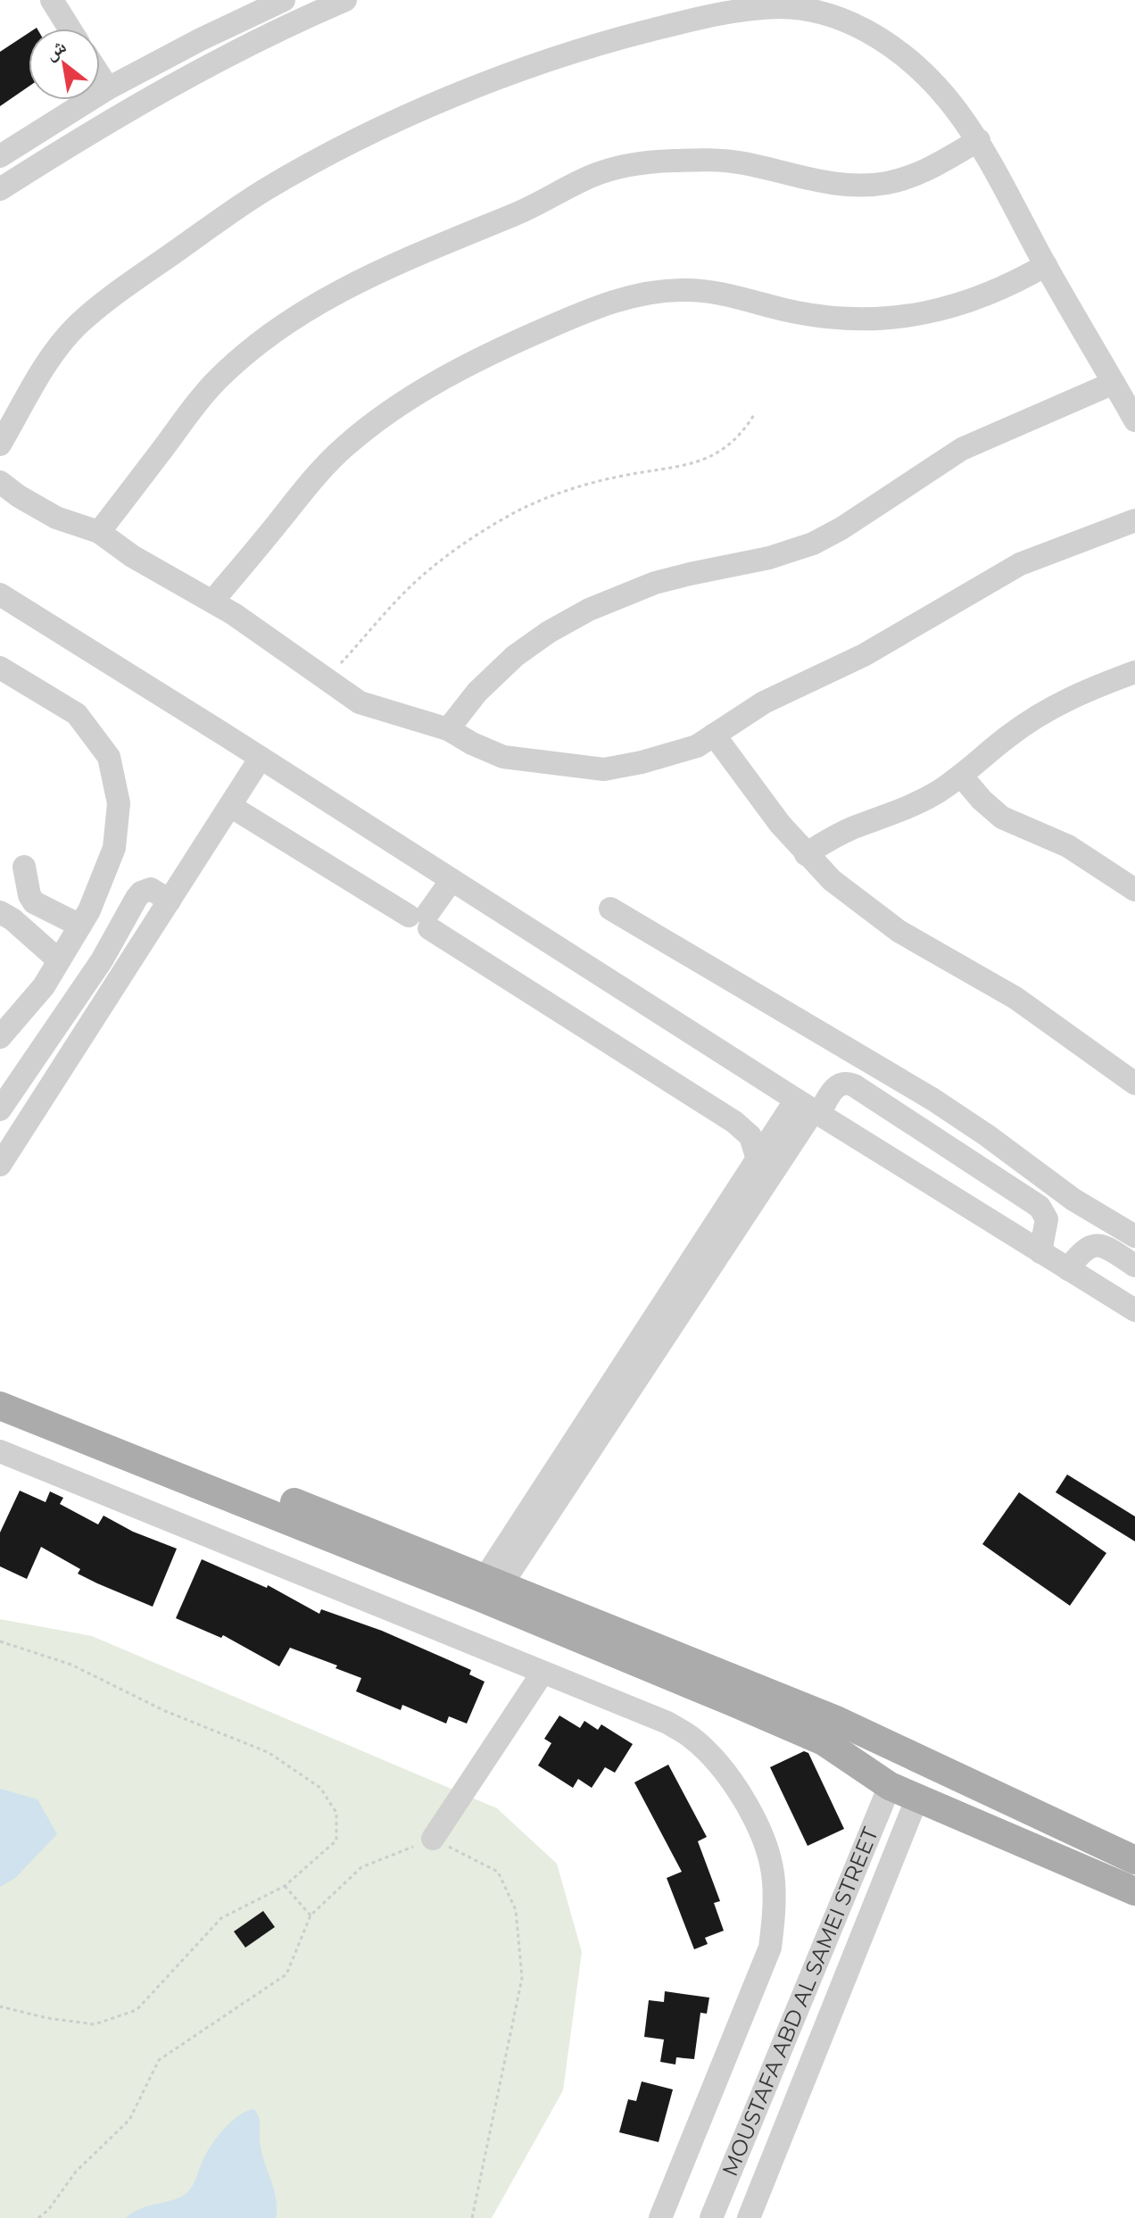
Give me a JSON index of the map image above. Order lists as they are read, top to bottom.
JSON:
{
  "streets": {
    "street": ["MOUSTAFA ABD AL SAMEI STREET"]
  },
  "north": "top left"
}
